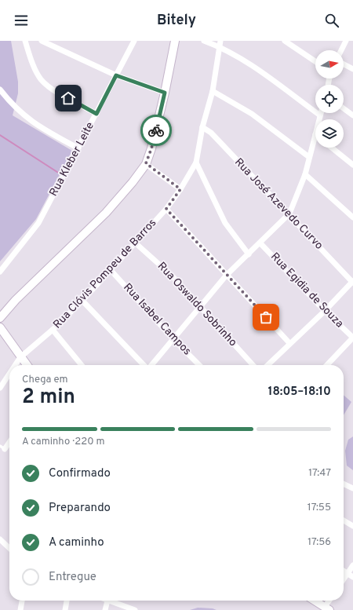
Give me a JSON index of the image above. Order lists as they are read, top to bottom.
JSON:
{
  "streets": {
    "street": [
      "Rua Kleber Leite",
      "Rua José Azevedo Curvo",
      "Rua Clóvis Pompeu de Barros",
      "Rua Egidia de Souza",
      "Rua Oswaldo Sobrinho",
      "Rua Isabel Campos"
    ]
  },
  "crossings": [
    ["Rua José Azevedo Curvo", "Rua Clóvis Pompeu de Barros"],
    ["Rua Clóvis Pompeu de Barros", "Rua Oswaldo Sobrinho"],
    ["Rua Clóvis Pompeu de Barros", "Rua Isabel Campos"]
  ],
  "north": "right",
  "page": {
    "header": "Bitely",
    "heading": ["2 min", "Chega em", "18:05–18:10"],
    "bar": "A caminho · 220 m",
    "list": [
      ["Confirmado", "17:47"],
      ["Preparando", "17:55"],
      ["A caminho", "17:56"],
      "Entregue"
    ]
  }
}
